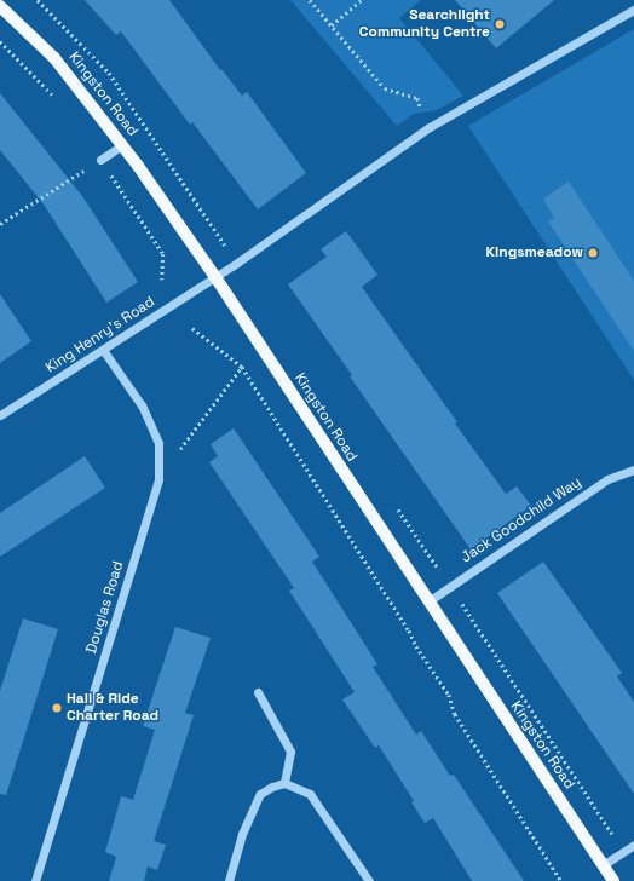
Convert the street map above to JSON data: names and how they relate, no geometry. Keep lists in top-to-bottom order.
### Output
{
  "streets": {
    "main road": ["Kingston Road"],
    "street": ["King Henry's Road", "Jack Goodchild Way", "Douglas Road"]
  },
  "crossings": [
    ["Kingston Road", "King Henry's Road"],
    ["Kingston Road", "Jack Goodchild Way"],
    ["King Henry's Road", "Douglas Road"]
  ],
  "places": ["Searchlight Community Centre", "Kingsmeadow", "Hail & Ride Charter Road"]
}
